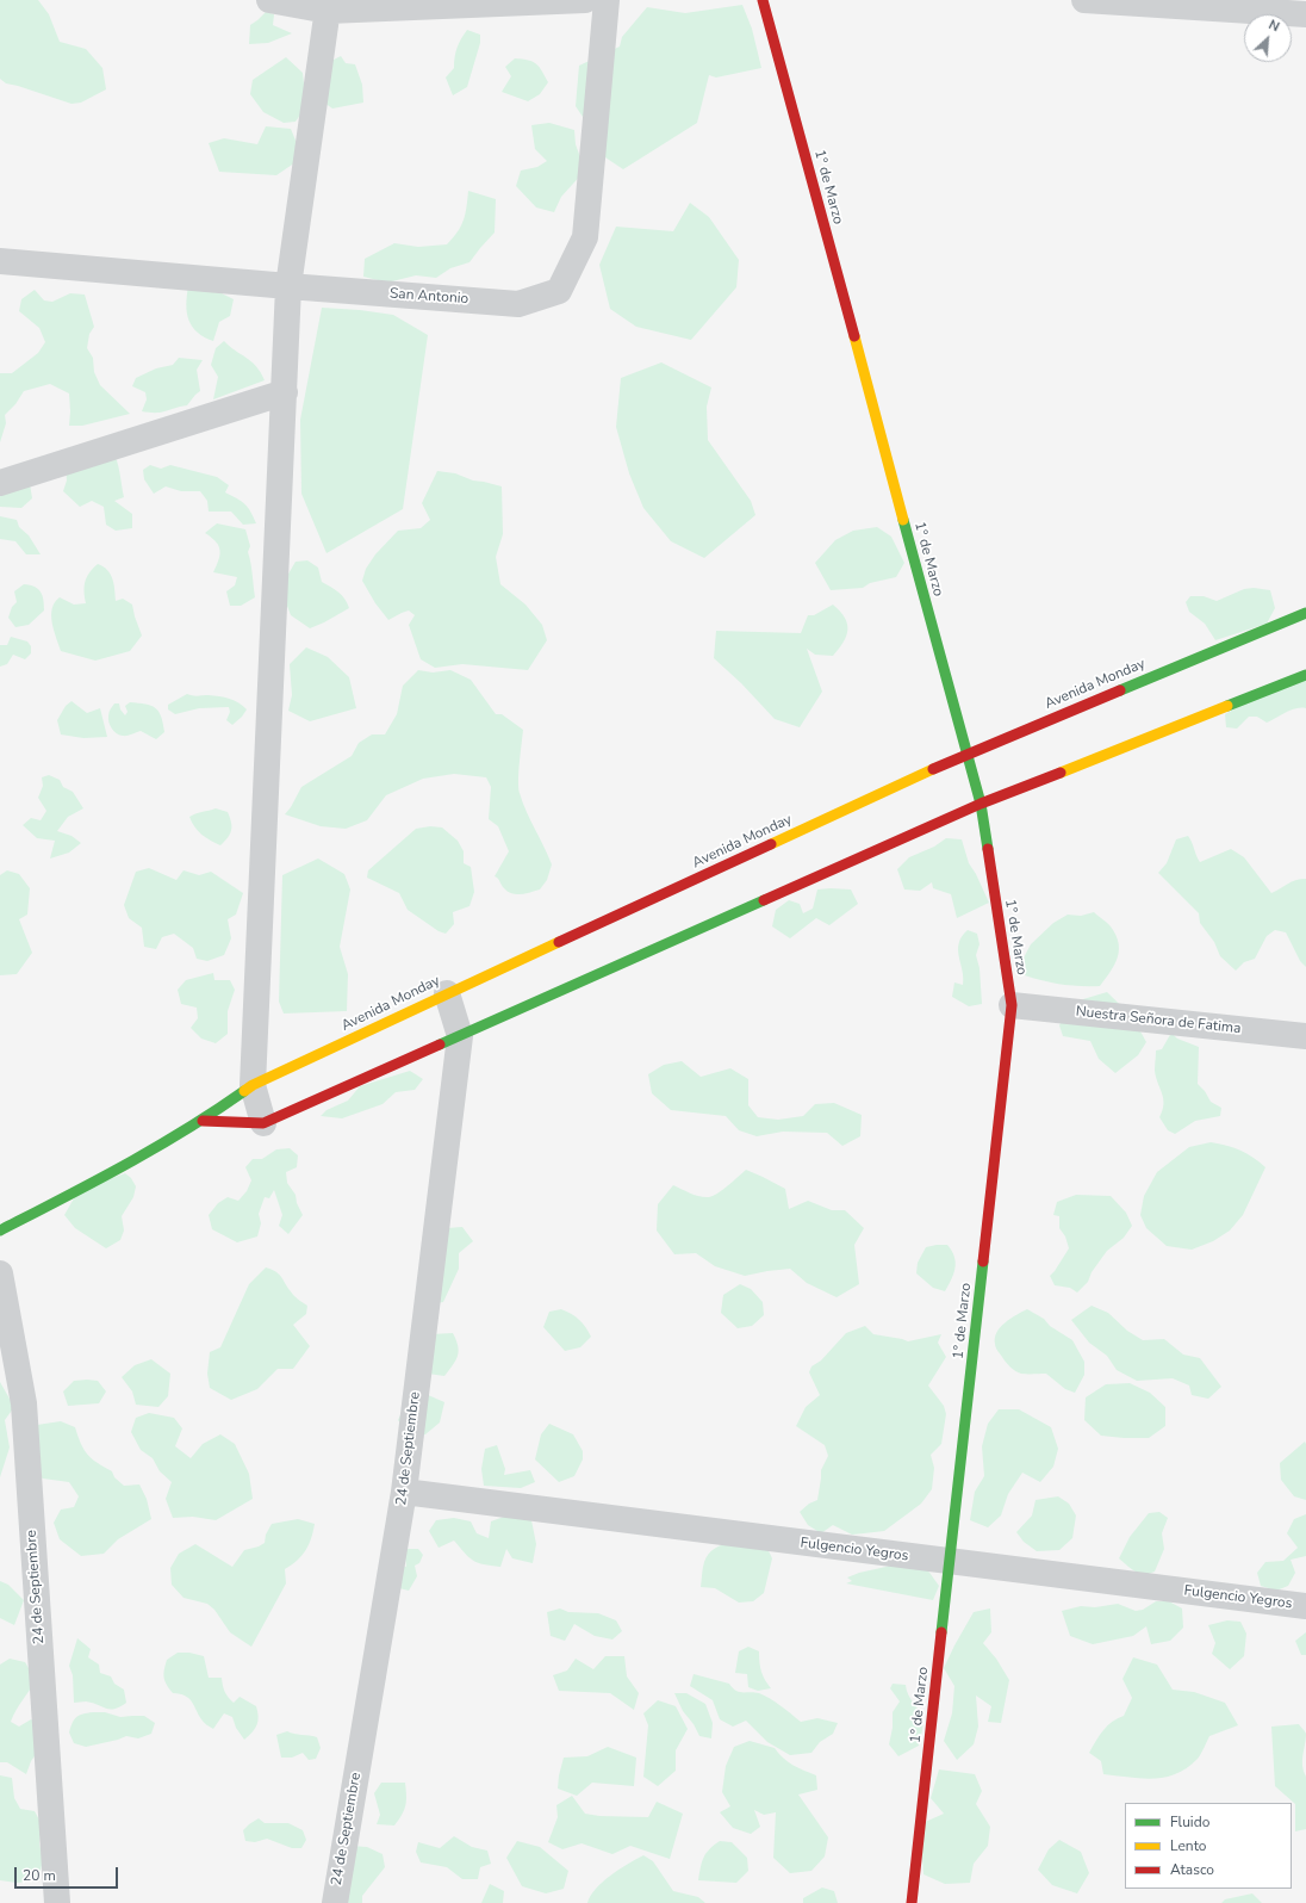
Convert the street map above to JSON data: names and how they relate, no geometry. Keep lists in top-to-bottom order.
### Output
{
  "streets": {
    "main road": ["1° de Marzo", "Avenida Monday"],
    "street": [
      "San Antonio",
      "Nuestra Señora de Fatima",
      "24 de Septiembre",
      "Fulgencio Yegros"
    ]
  },
  "crossings": [
    ["1° de Marzo", "Avenida Monday"],
    ["1° de Marzo", "Nuestra Señora de Fatima"],
    ["1° de Marzo", "Fulgencio Yegros"],
    ["Avenida Monday", "24 de Septiembre"],
    ["24 de Septiembre", "Fulgencio Yegros"]
  ],
  "legend": ["Fluido", "Lento", "Atasco"],
  "scale_bar": "20 m",
  "north": "top right"
}
